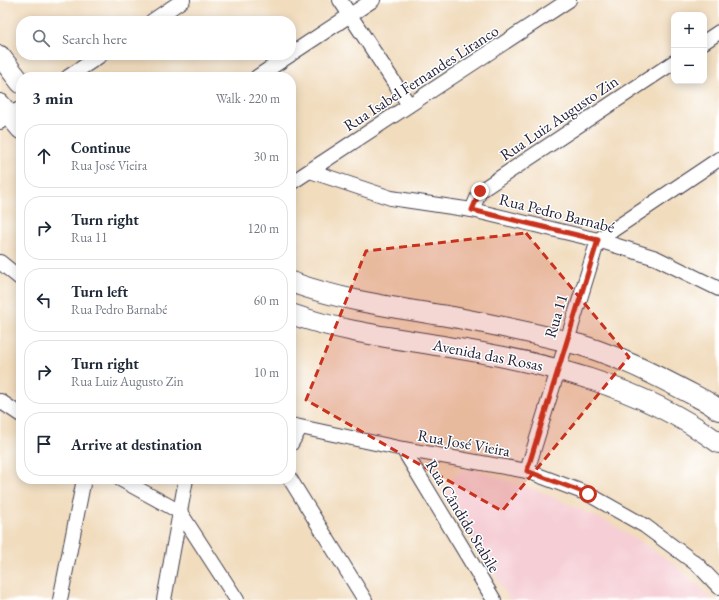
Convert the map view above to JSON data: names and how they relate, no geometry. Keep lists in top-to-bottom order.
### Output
{
  "streets": {
    "street": [
      "Rua Isabel Fernandes Liranco",
      "Rua Luiz Augusto Zin",
      "Rua Pedro Barnabé",
      "Rua 11",
      "Avenida das Rosas",
      "Rua José Vieira",
      "Rua Cândido Stabile"
    ]
  },
  "crossings": [
    ["Rua Isabel Fernandes Liranco", "Rua Pedro Barnabé"],
    ["Rua Luiz Augusto Zin", "Rua Pedro Barnabé"],
    ["Rua Pedro Barnabé", "Rua 11"],
    ["Rua 11", "Avenida das Rosas"],
    ["Rua 11", "Rua José Vieira"],
    ["Rua José Vieira", "Rua Cândido Stabile"]
  ],
  "page": {
    "map_buttons": ["+", "−"],
    "search": "Search here",
    "heading": ["3 min", "Walk · 220 m"],
    "list": [
      ["Continue", "Rua José Vieira", "30 m"],
      ["Turn right", "Rua 11", "120 m"],
      ["Turn left", "Rua Pedro Barnabé", "60 m"],
      ["Turn right", "Rua Luiz Augusto Zin", "10 m"],
      "Arrive at destination"
    ]
  }
}
